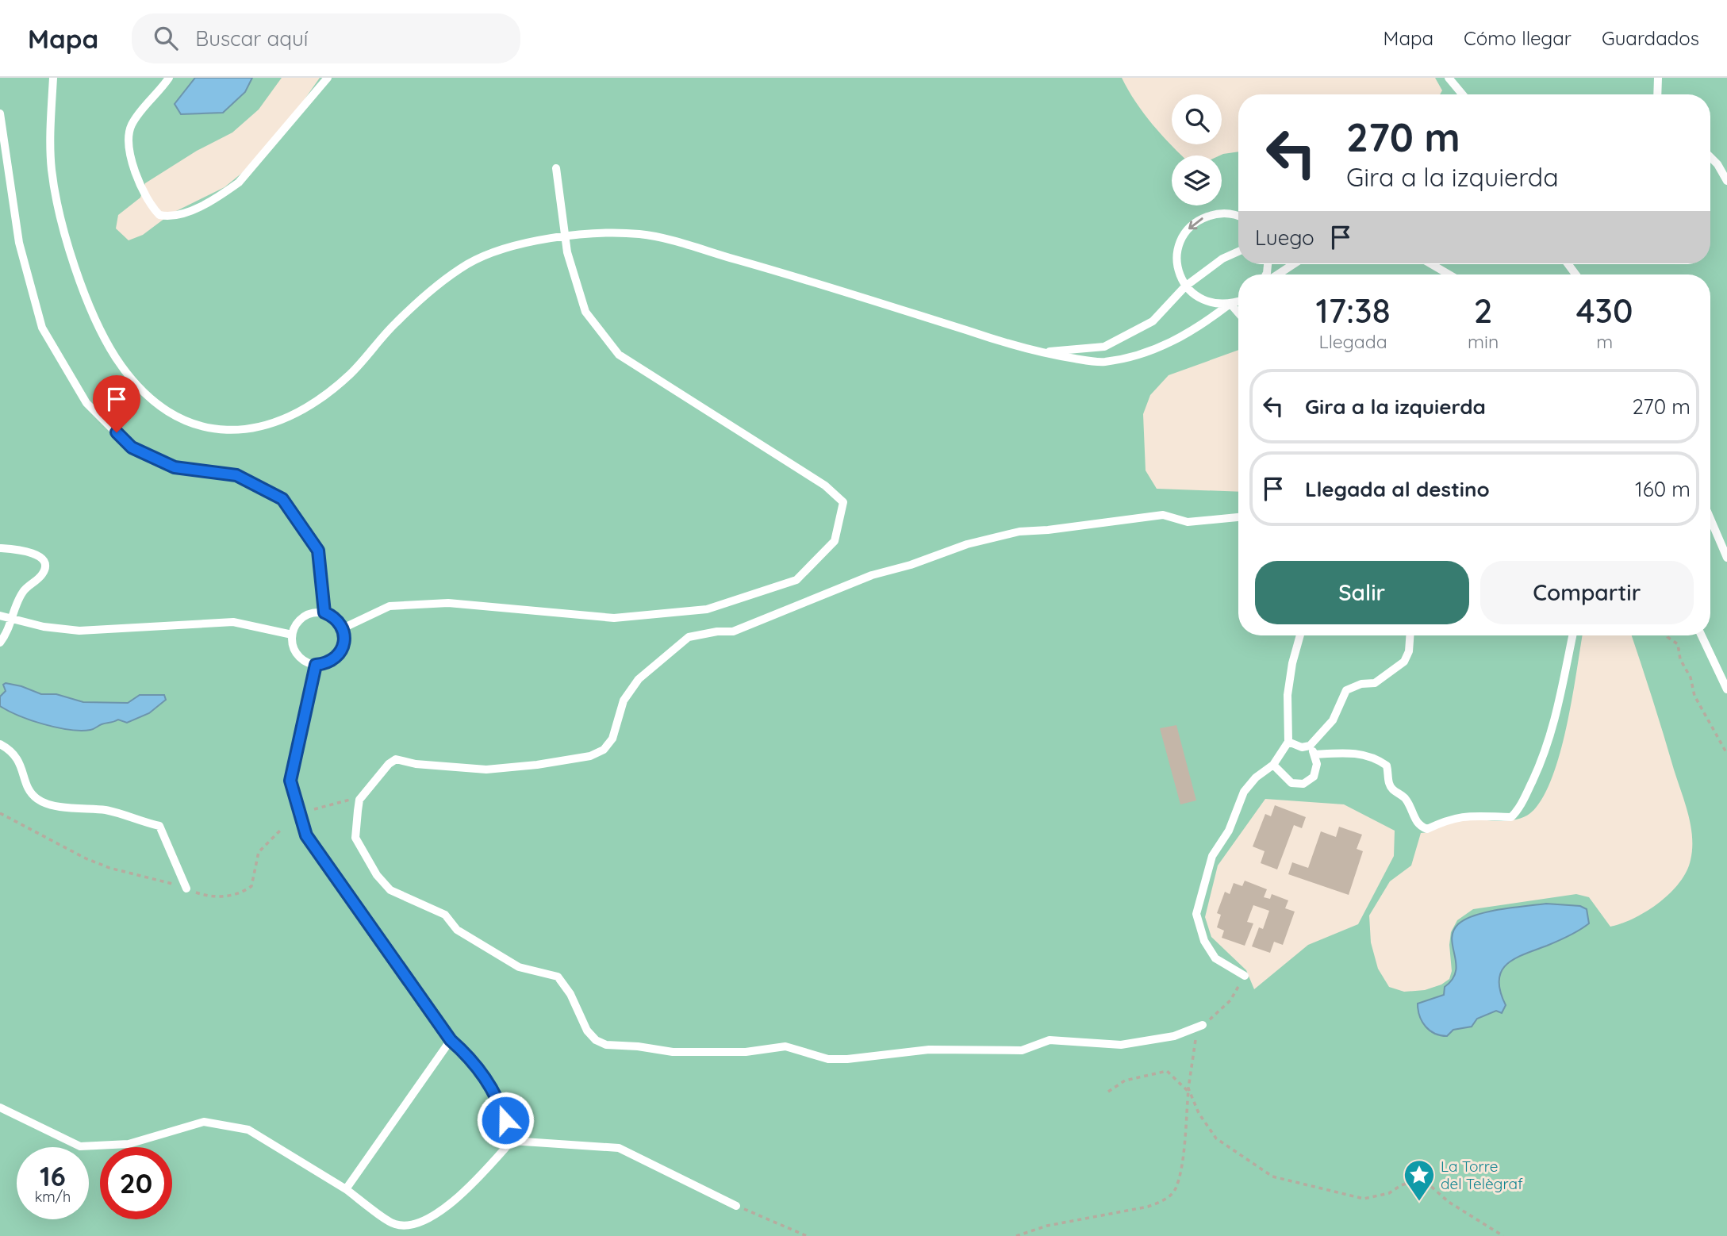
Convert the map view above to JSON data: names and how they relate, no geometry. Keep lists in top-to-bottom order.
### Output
{
  "places": {
    "place": ["La Torre del Telègraf"]
  },
  "page": {
    "header": "Mapa",
    "search": "Buscar aquí",
    "nav": ["Mapa", "Cómo llegar", "Guardados"],
    "turn": ["270 m", "Gira a la izquierda"],
    "then": "Luego",
    "eta": [
      "17:38",
      "Llegada",
      "2",
      "min",
      "430",
      "m"
    ],
    "list": [
      {
        "name": "Gira a la izquierda",
        "value": "270 m"
      },
      {
        "name": "Llegada al destino",
        "value": "160 m"
      }
    ],
    "buttons": ["Salir", "Compartir"],
    "speed": "16 km/h",
    "limit": "20"
  }
}
